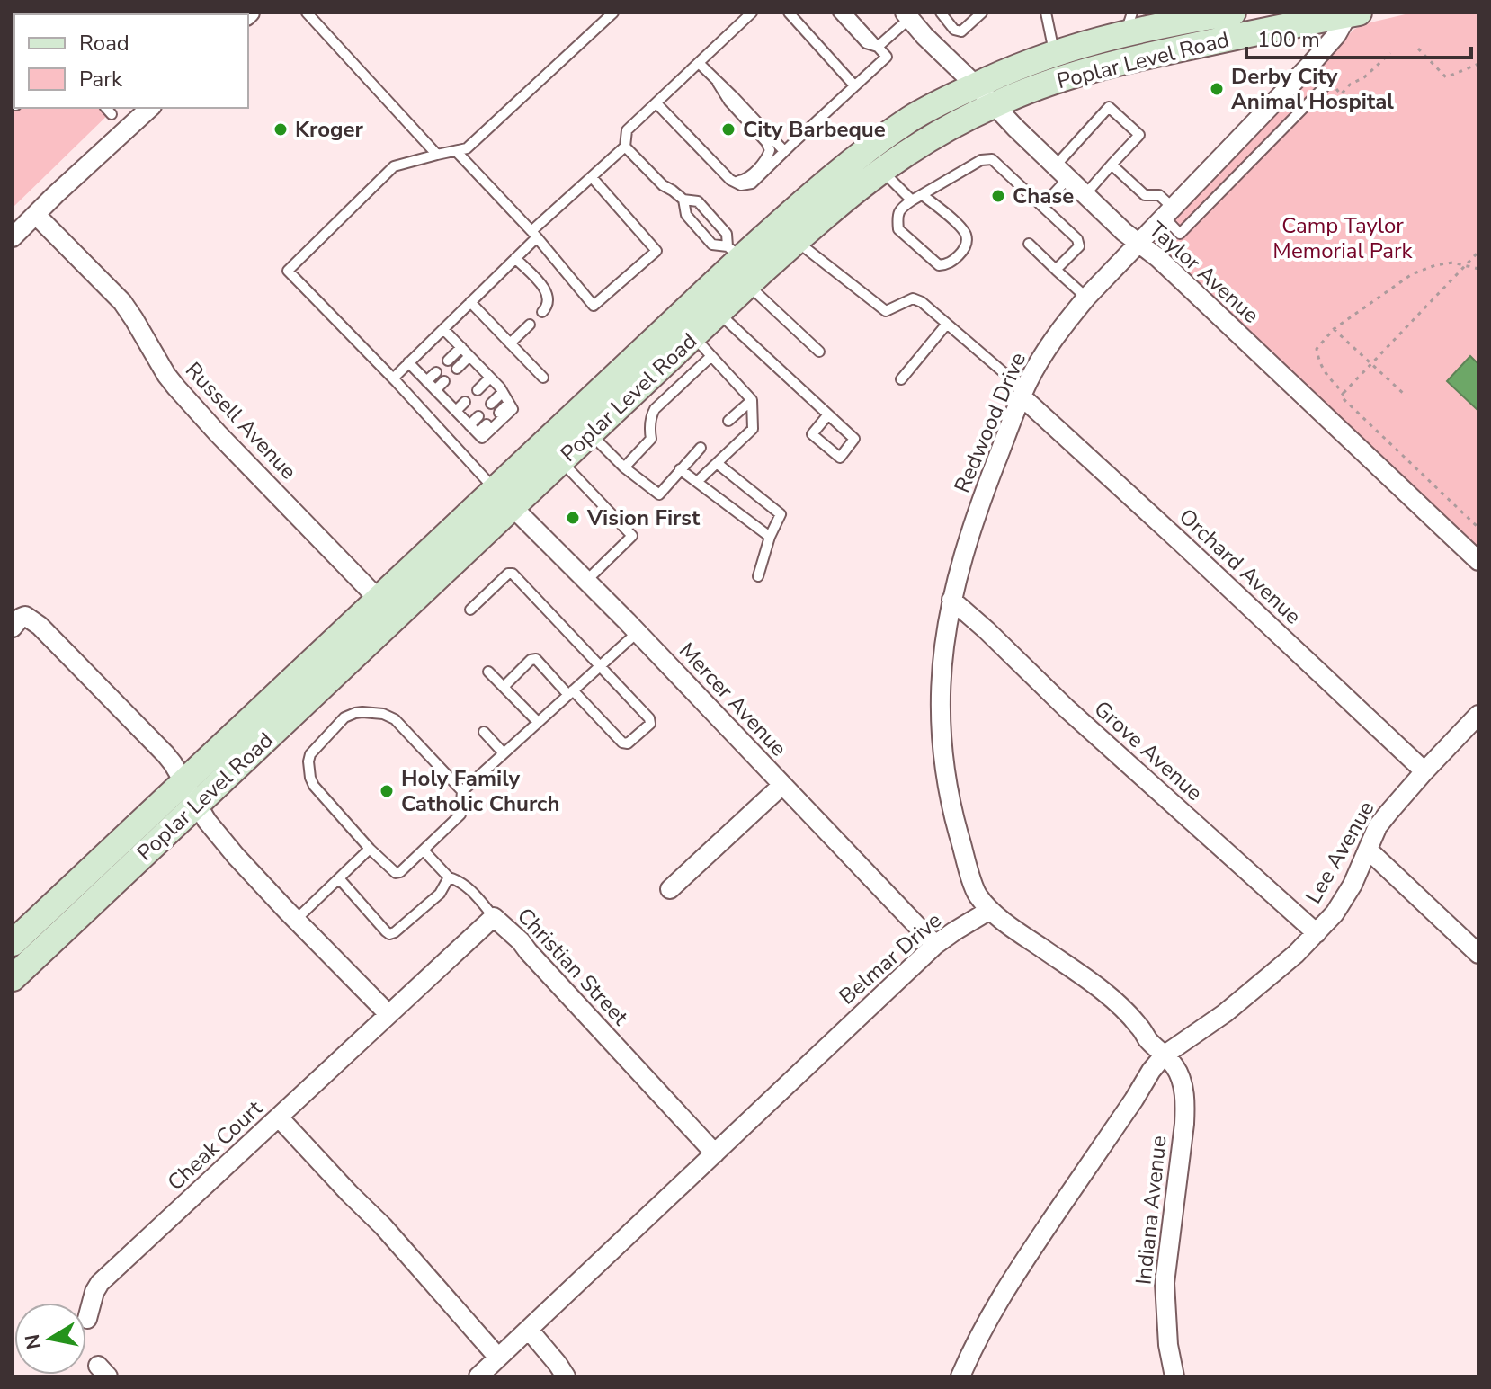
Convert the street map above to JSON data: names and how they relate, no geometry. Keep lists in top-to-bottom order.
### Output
{
  "streets": {
    "main road": ["Poplar Level Road"],
    "street": [
      "Taylor Avenue",
      "Russell Avenue",
      "Redwood Drive",
      "Orchard Avenue",
      "Mercer Avenue",
      "Grove Avenue",
      "Lee Avenue",
      "Belmar Drive",
      "Christian Street",
      "Cheak Court",
      "Indiana Avenue"
    ]
  },
  "crossings": [
    ["Poplar Level Road", "Taylor Avenue"],
    ["Poplar Level Road", "Russell Avenue"],
    ["Poplar Level Road", "Redwood Drive"],
    ["Poplar Level Road", "Mercer Avenue"],
    ["Taylor Avenue", "Redwood Drive"],
    ["Redwood Drive", "Orchard Avenue"],
    ["Redwood Drive", "Grove Avenue"],
    ["Redwood Drive", "Belmar Drive"],
    ["Orchard Avenue", "Lee Avenue"],
    ["Mercer Avenue", "Belmar Drive"],
    ["Grove Avenue", "Lee Avenue"],
    ["Lee Avenue", "Indiana Avenue"],
    ["Belmar Drive", "Christian Street"],
    ["Christian Street", "Cheak Court"]
  ],
  "parks": ["Camp Taylor Memorial Park"],
  "places": [
    "Derby City Animal Hospital",
    "Kroger",
    "City Barbeque",
    "Chase",
    "Vision First",
    "Holy Family Catholic Church"
  ],
  "legend": ["Road", "Park"],
  "scale_bar": "100 m",
  "north": "left"
}
